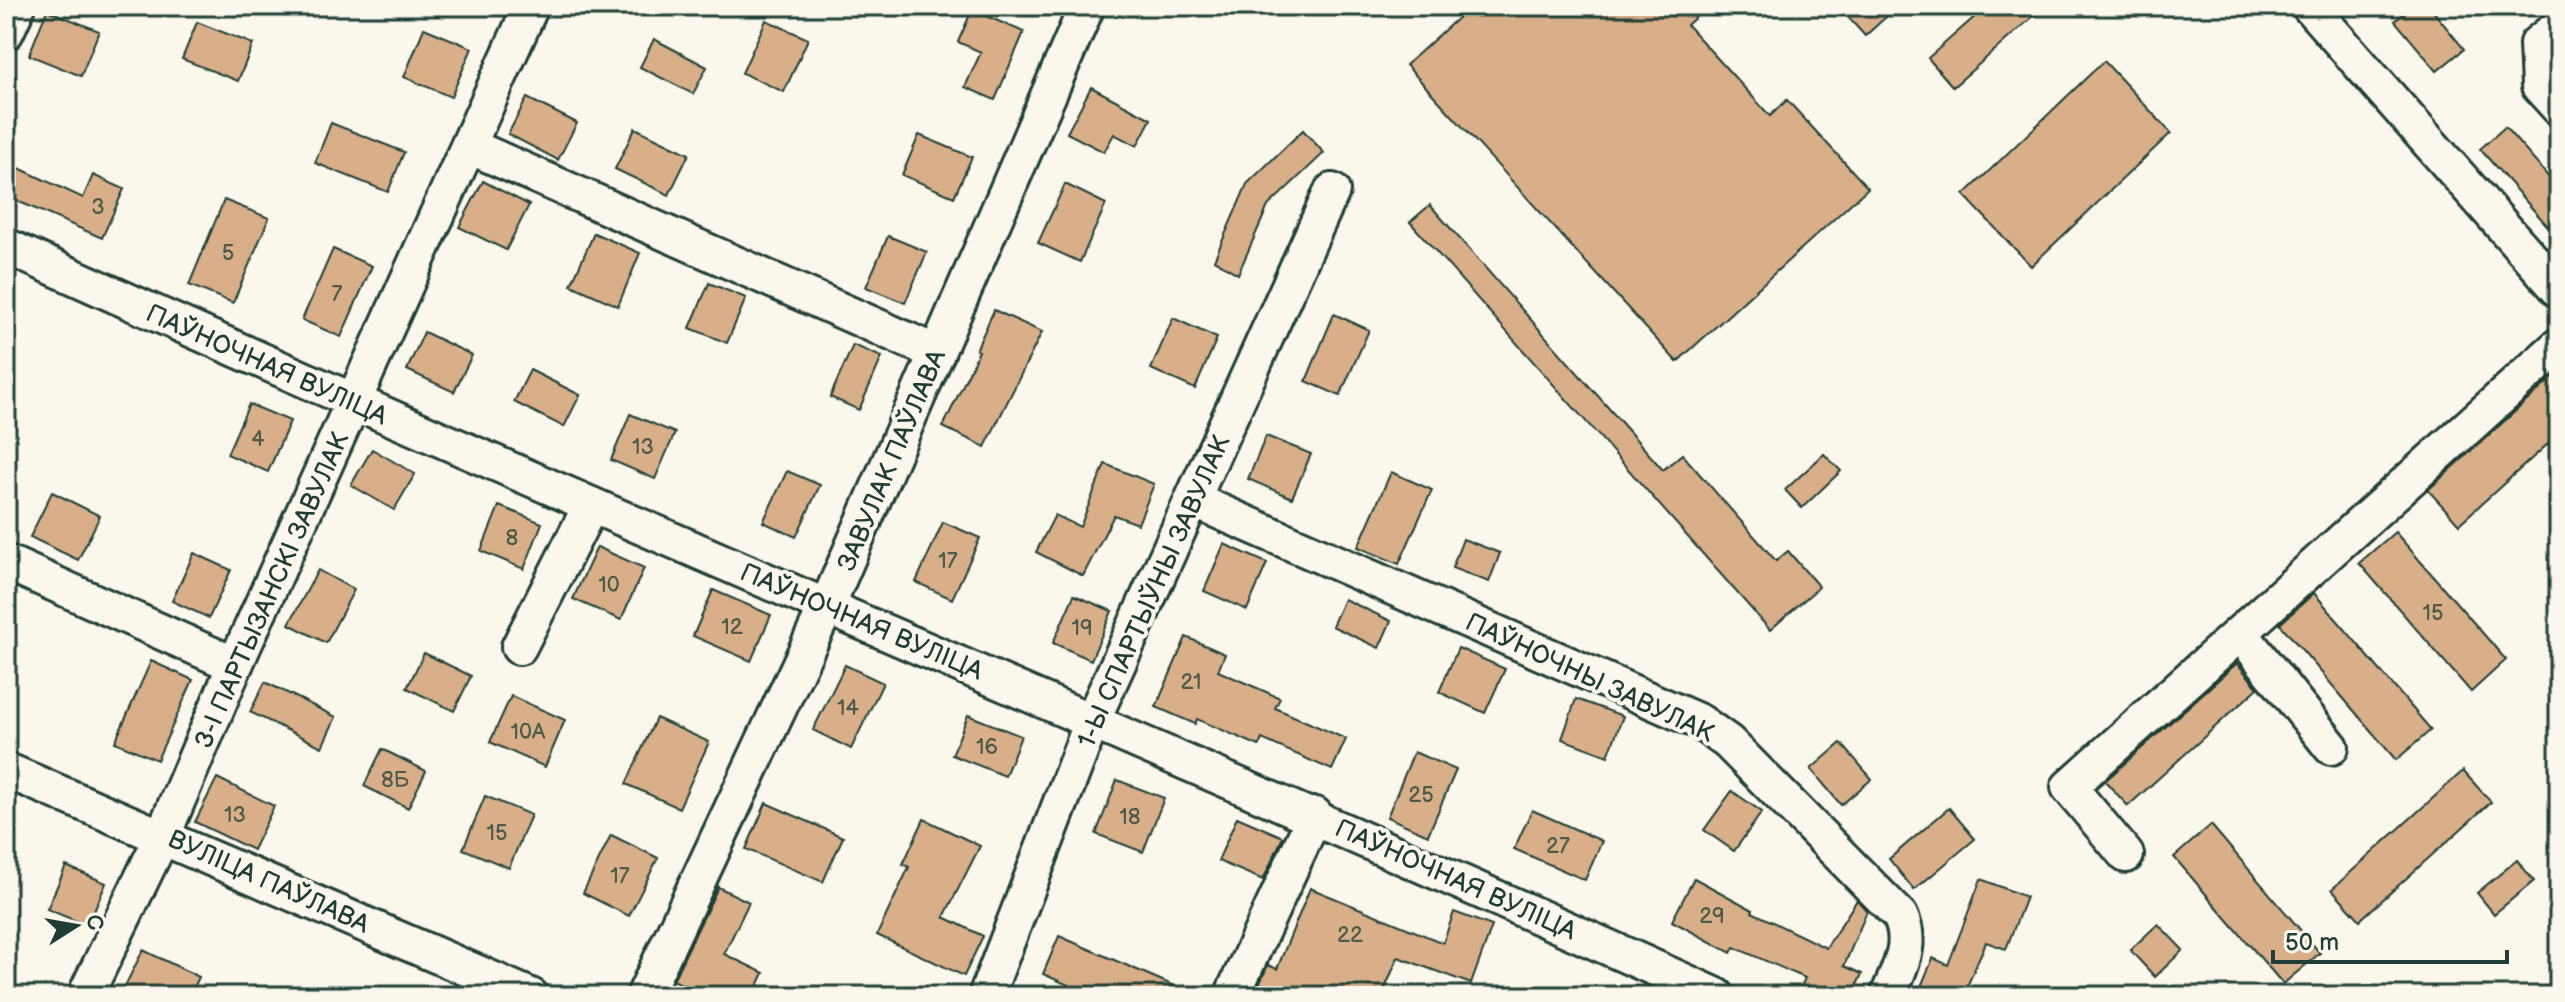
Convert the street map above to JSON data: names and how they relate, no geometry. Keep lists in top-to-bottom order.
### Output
{
  "streets": {
    "street": [
      "ПАЎНОЧНАЯ ВУЛІЦА",
      "ЗАВУЛАК ПАЎЛАВА",
      "3-І ПАРТЫЗАНСКІ ЗАВУЛАК",
      "1-Ы СПАРТЫЎНЫ ЗАВУЛАК",
      "ПАЎНОЧНЫ ЗАВУЛАК",
      "ВУЛІЦА ПАЎЛАВА"
    ]
  },
  "crossings": [
    ["ПАЎНОЧНАЯ ВУЛІЦА", "ЗАВУЛАК ПАЎЛАВА"],
    ["ПАЎНОЧНАЯ ВУЛІЦА", "3-І ПАРТЫЗАНСКІ ЗАВУЛАК"],
    ["ПАЎНОЧНАЯ ВУЛІЦА", "1-Ы СПАРТЫЎНЫ ЗАВУЛАК"],
    ["3-І ПАРТЫЗАНСКІ ЗАВУЛАК", "ВУЛІЦА ПАЎЛАВА"],
    ["1-Ы СПАРТЫЎНЫ ЗАВУЛАК", "ПАЎНОЧНЫ ЗАВУЛАК"]
  ],
  "house_numbers": [
    "3",
    "5",
    "7",
    "4",
    "13",
    "8",
    "17",
    "10",
    "15",
    "12",
    "19",
    "21",
    "14",
    "10А",
    "16",
    "8Б",
    "25",
    "13",
    "18",
    "15",
    "27",
    "17",
    "29",
    "22"
  ],
  "scale_bar": "50 m",
  "north": "right"
}
